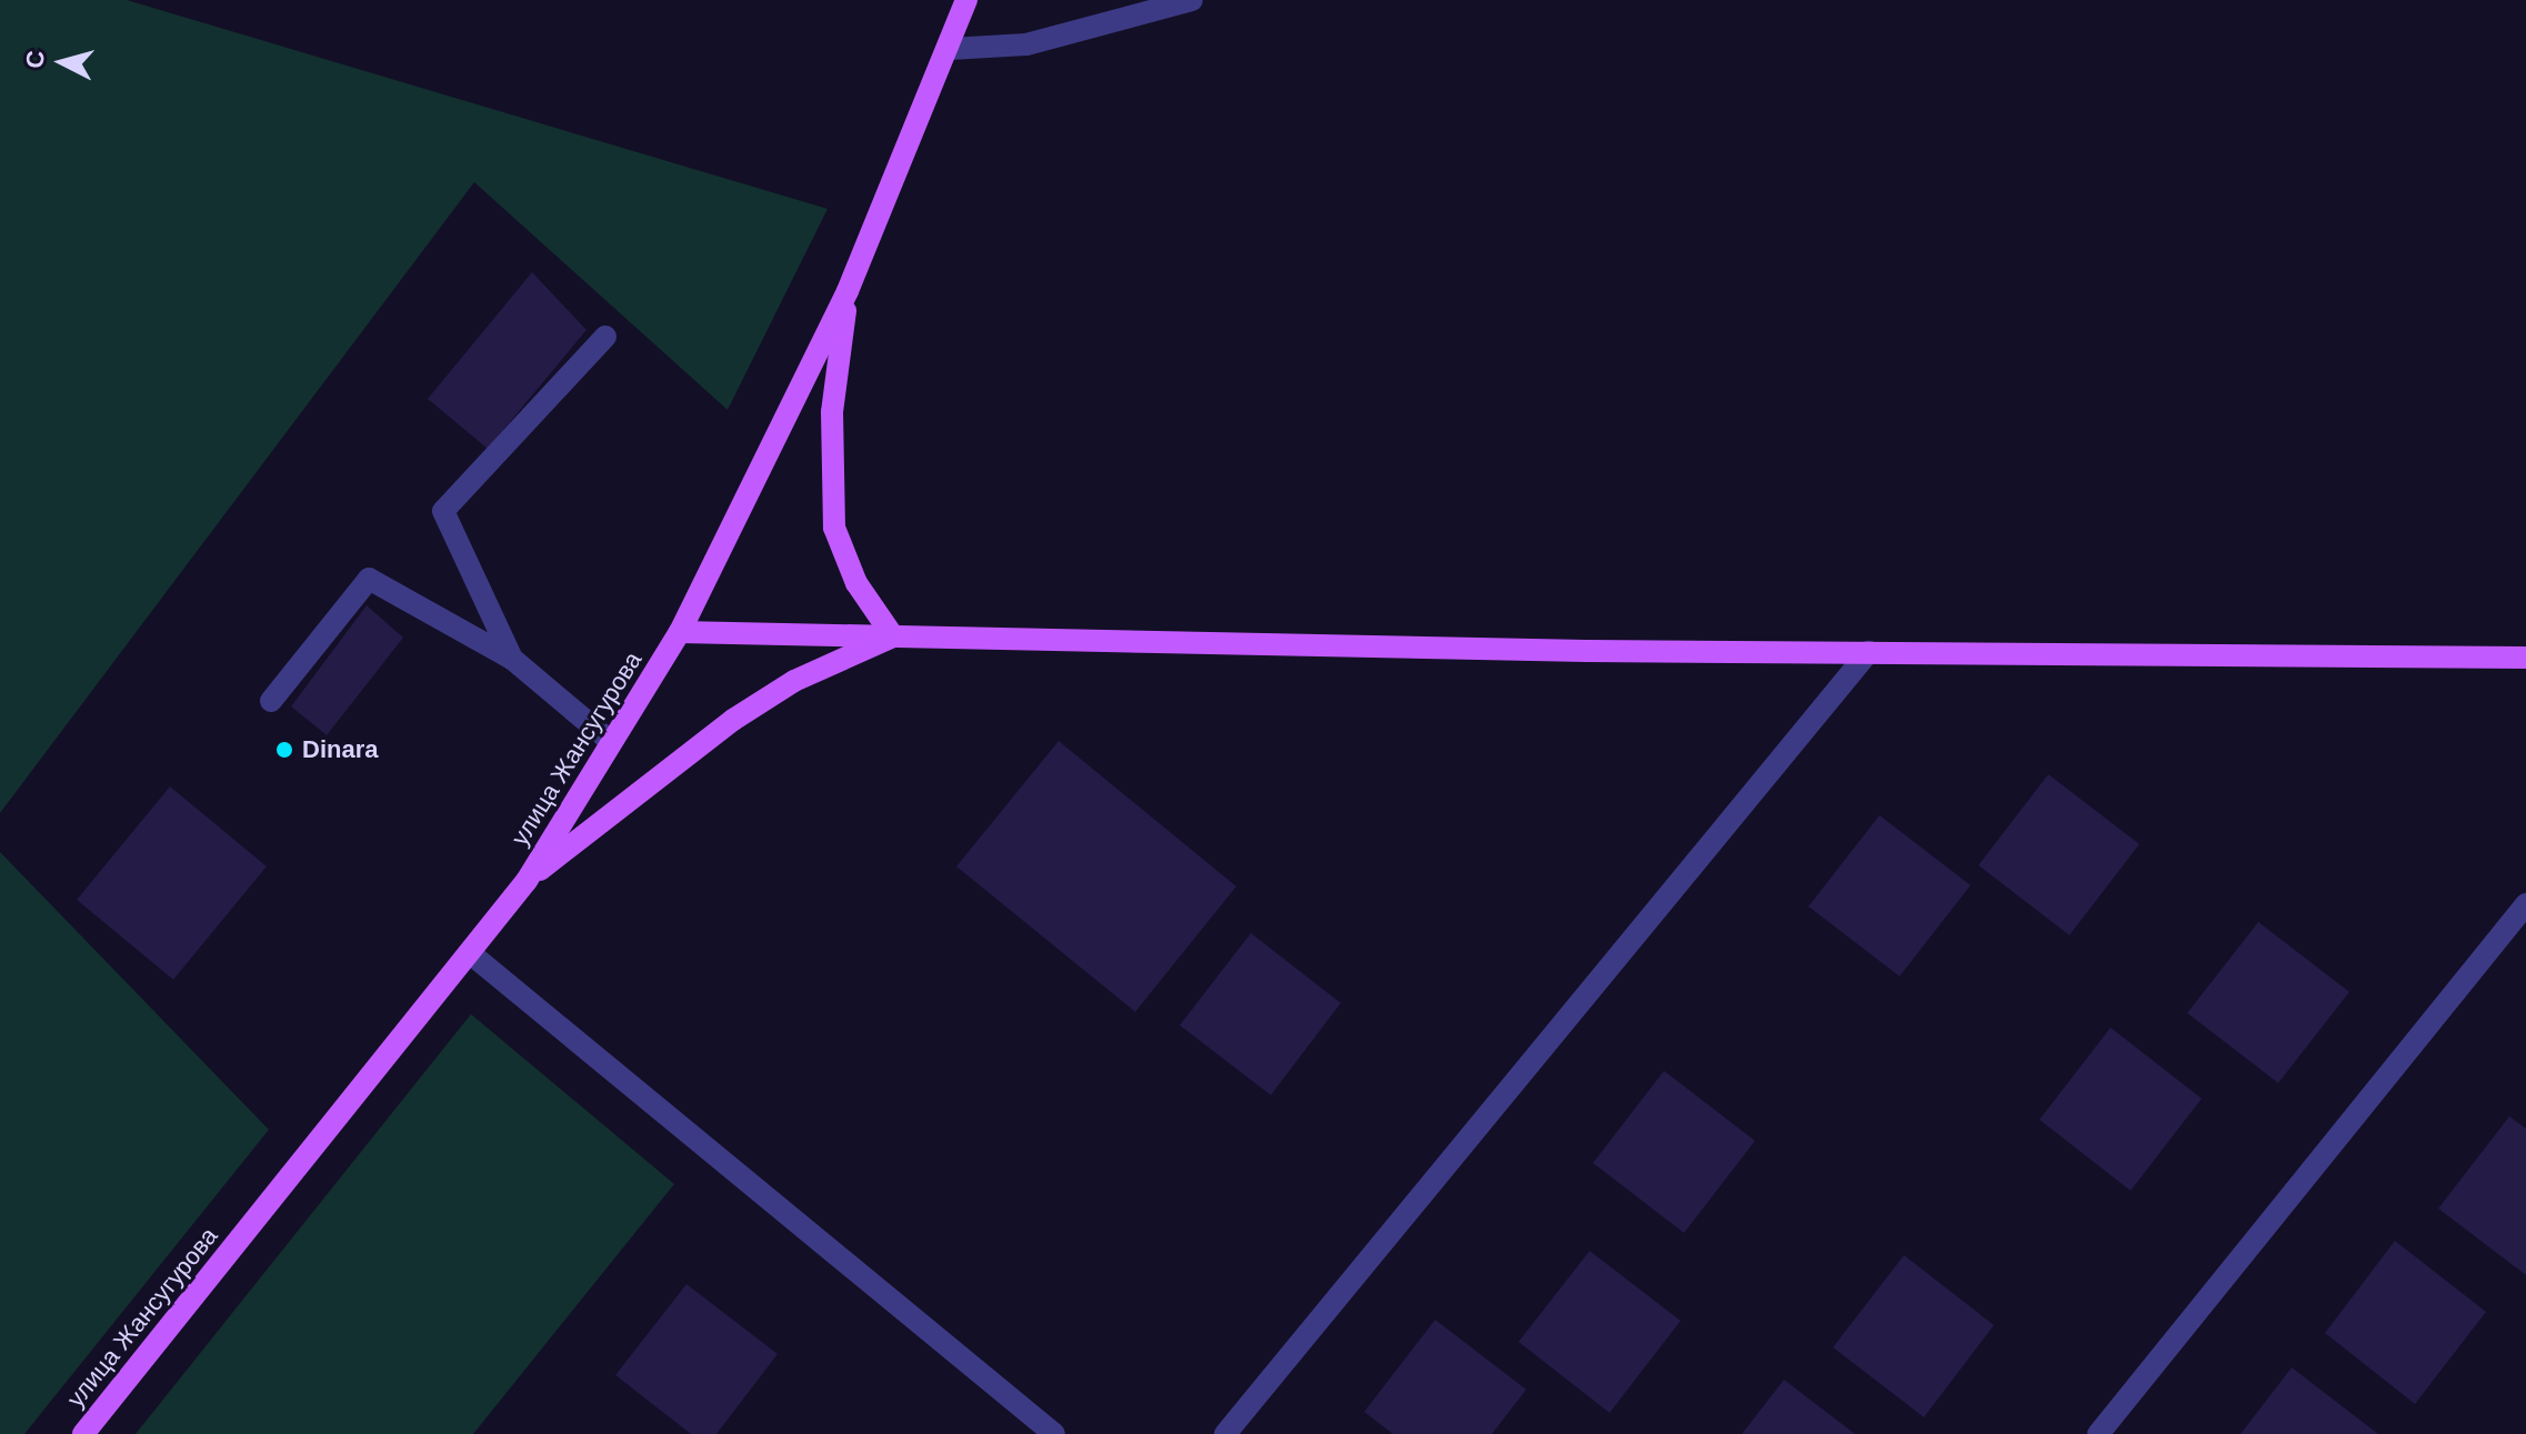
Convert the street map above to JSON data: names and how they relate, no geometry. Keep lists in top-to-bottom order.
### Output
{
  "streets": {
    "main road": ["улица Жансугурова"]
  },
  "places": ["Dinara"],
  "north": "left"
}
